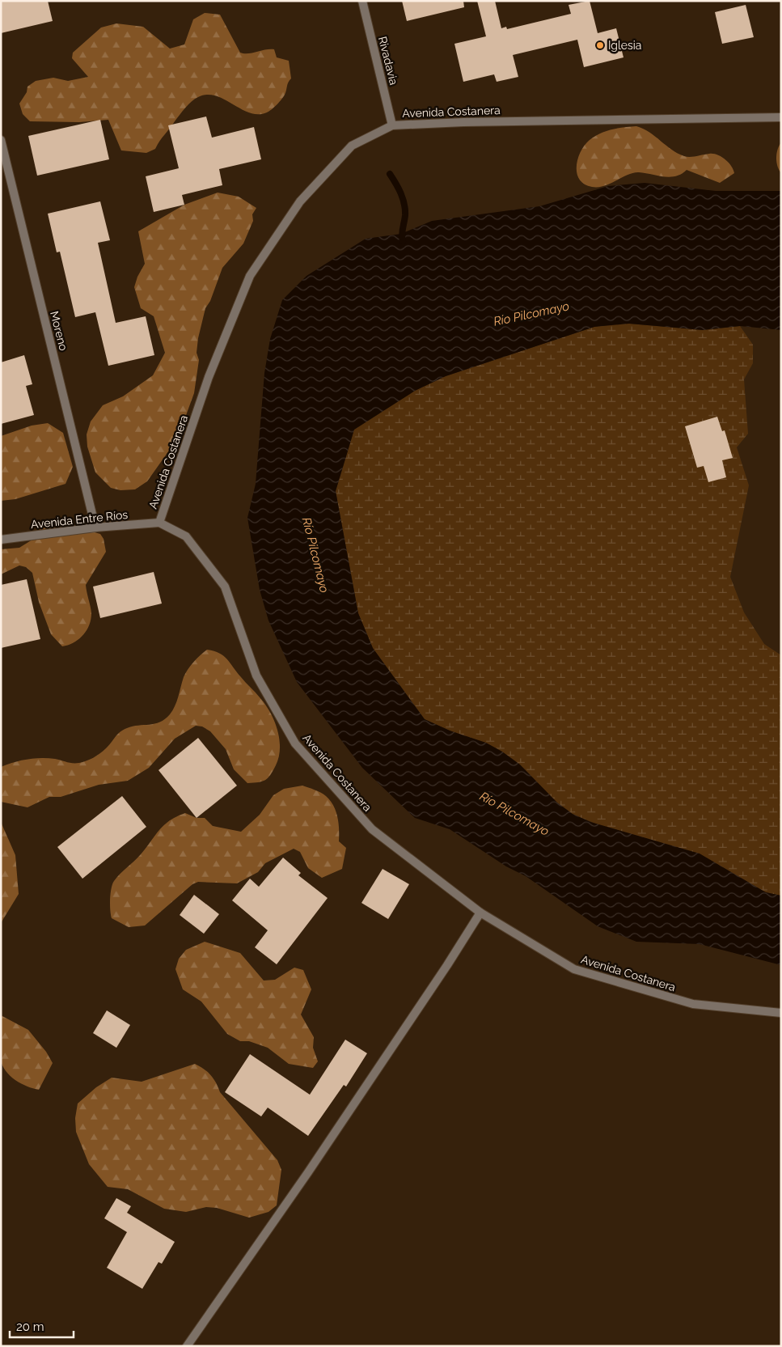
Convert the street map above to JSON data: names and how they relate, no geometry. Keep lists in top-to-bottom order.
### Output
{
  "streets": {
    "street": [
      "Rivadavia",
      "Avenida Costanera",
      "Moreno",
      "Avenida Entre Ríos"
    ]
  },
  "crossings": [
    ["Rivadavia", "Avenida Costanera"],
    ["Avenida Costanera", "Avenida Entre Ríos"],
    ["Moreno", "Avenida Entre Ríos"]
  ],
  "water": ["Río Pilcomayo"],
  "places": ["Iglesia"],
  "scale_bar": "20 m"
}
